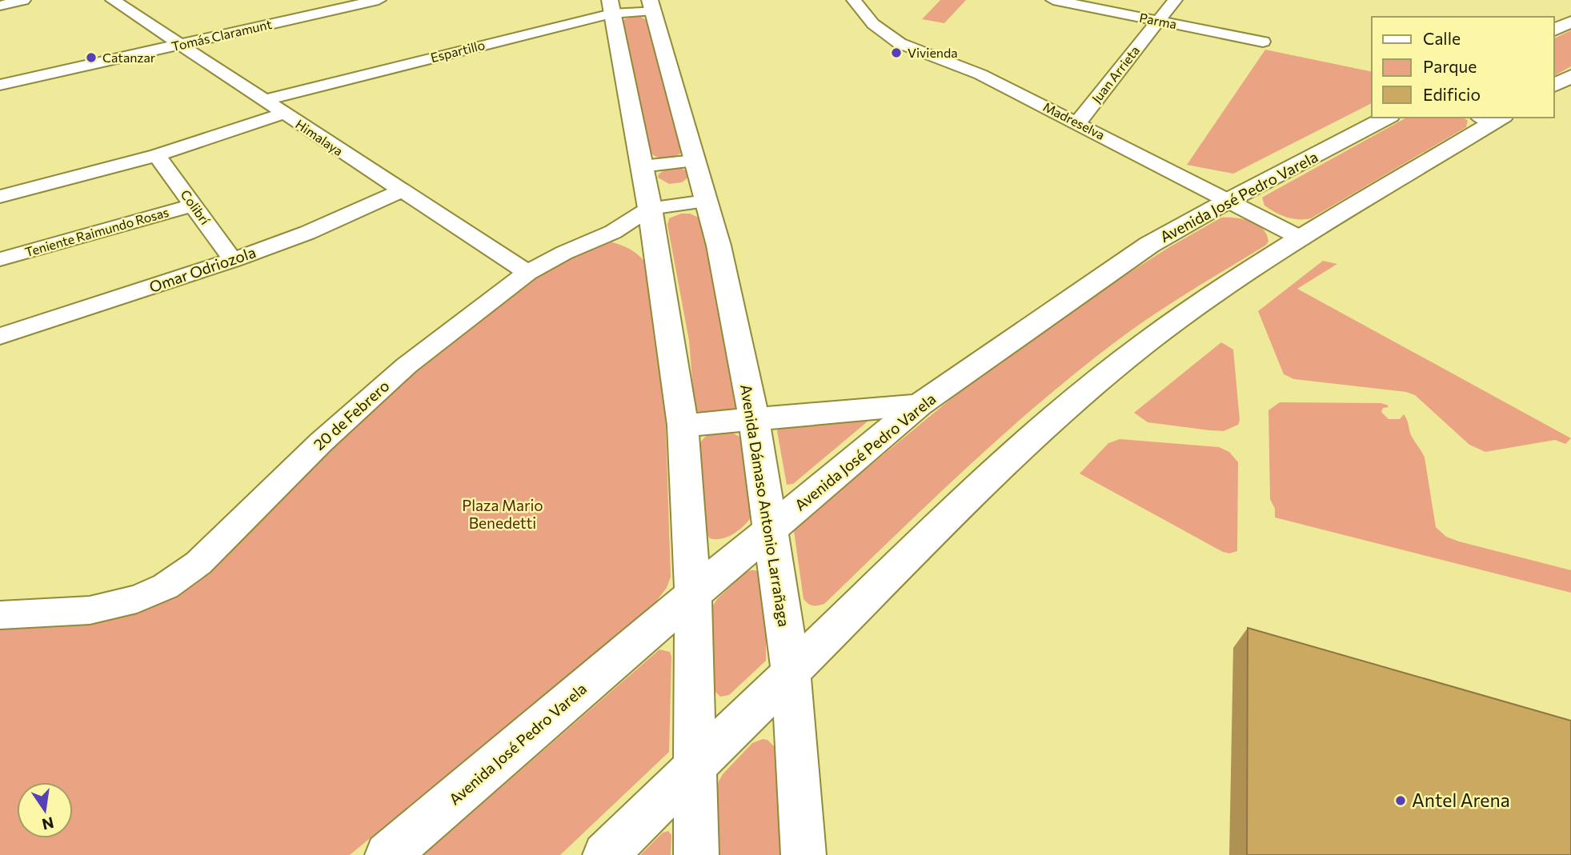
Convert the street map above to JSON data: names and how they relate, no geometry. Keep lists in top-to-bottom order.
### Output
{
  "streets": {
    "street": [
      "Parma",
      "Tomás Claramunt",
      "Espartillo",
      "Juan Arrieta",
      "Madreselva",
      "Himalaya",
      "Avenida José Pedro Varela",
      "Colibrí",
      "Teniente Raimundo Rosas",
      "Omar Odriozola",
      "20 de Febrero",
      "Avenida Dámaso Antonio Larrañaga"
    ]
  },
  "crossings": [
    ["Parma", "Juan Arrieta"],
    ["Tomás Claramunt", "Himalaya"],
    ["Espartillo", "Himalaya"],
    ["Espartillo", "Avenida Dámaso Antonio Larrañaga"],
    ["Juan Arrieta", "Madreselva"],
    ["Madreselva", "Avenida José Pedro Varela"],
    ["Himalaya", "Omar Odriozola"],
    ["Himalaya", "20 de Febrero"],
    ["Avenida José Pedro Varela", "Avenida Dámaso Antonio Larrañaga"],
    ["Colibrí", "Teniente Raimundo Rosas"],
    ["Colibrí", "Omar Odriozola"],
    ["20 de Febrero", "Avenida Dámaso Antonio Larrañaga"]
  ],
  "parks": ["Plaza Mario Benedetti"],
  "places": ["Vivienda", "Catanzar", "Antel Arena"],
  "legend": ["Calle", "Parque", "Edificio"],
  "north": "bottom"
}
